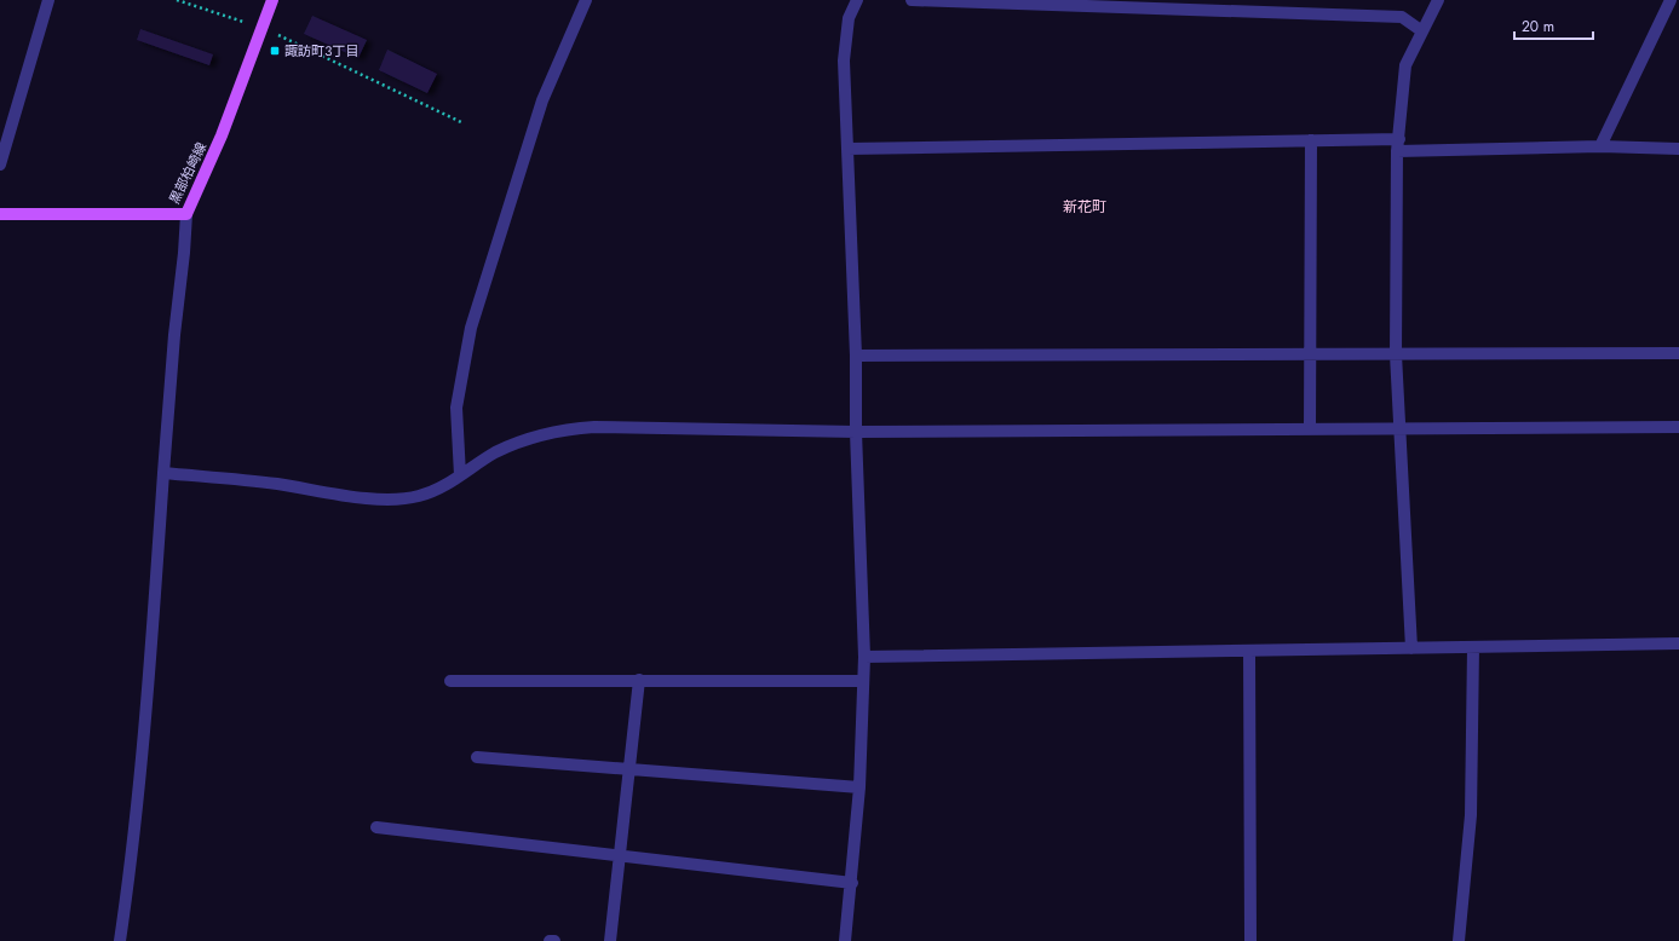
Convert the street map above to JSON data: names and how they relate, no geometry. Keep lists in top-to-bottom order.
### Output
{
  "streets": {
    "main road": ["黒部柏崎線"]
  },
  "districts": ["新花町"],
  "places": {
    "transit": ["諏訪町３丁目"]
  },
  "scale_bar": "20 m"
}
